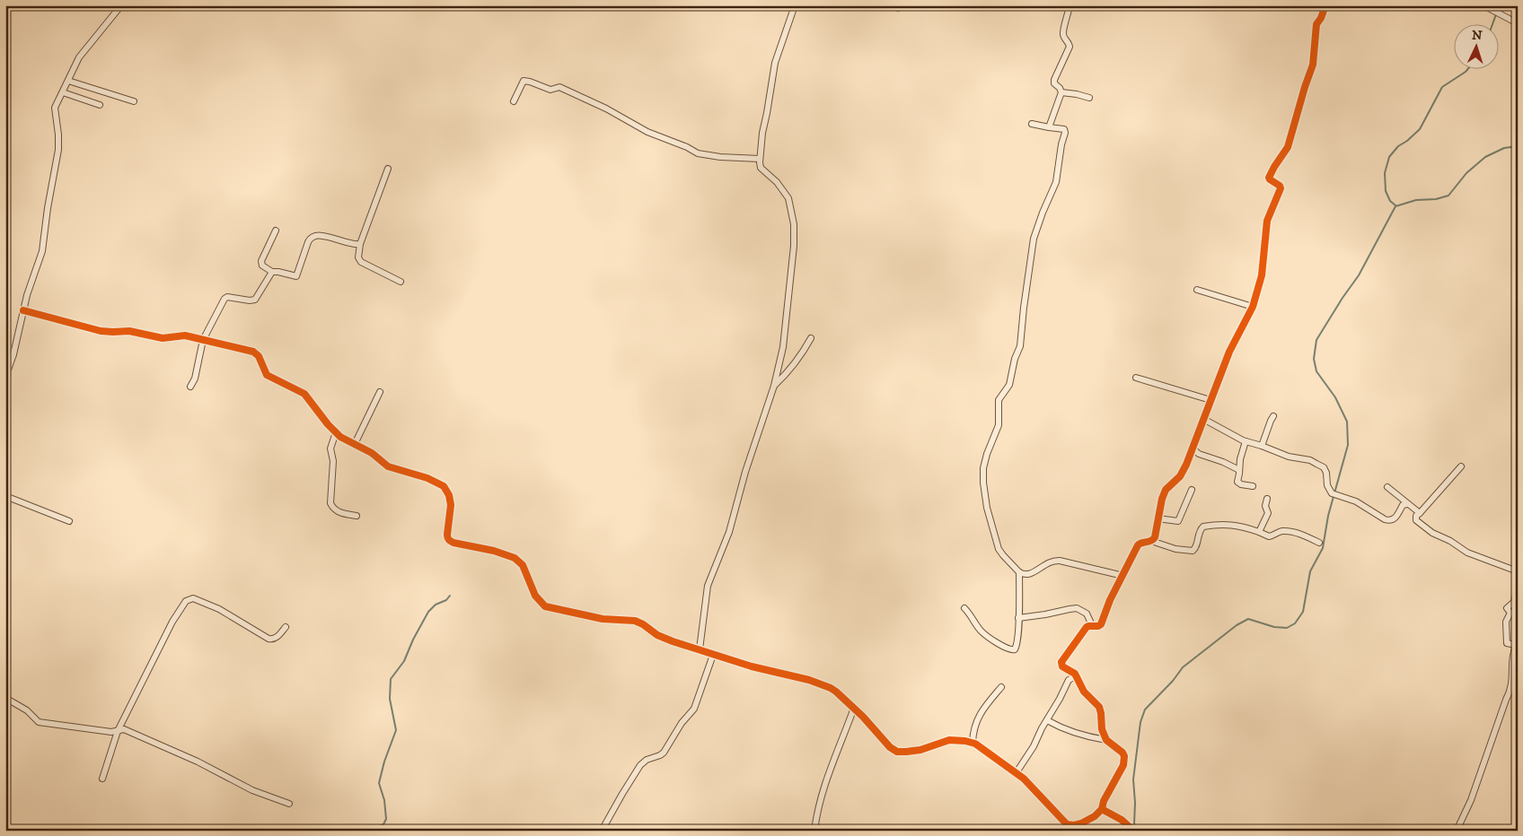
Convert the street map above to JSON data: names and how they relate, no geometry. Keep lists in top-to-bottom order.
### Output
{
  "north": "top"
}
